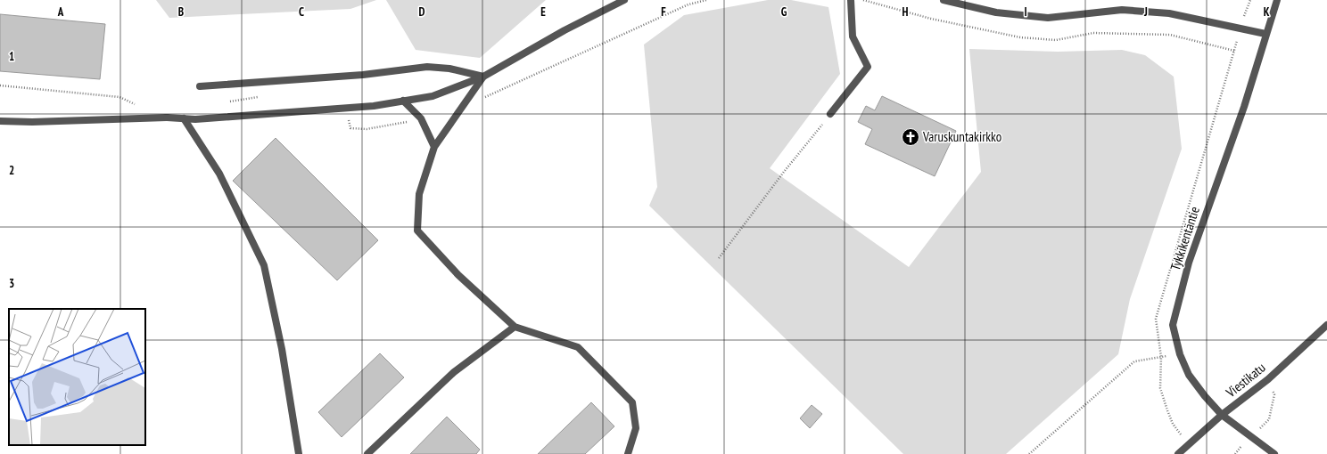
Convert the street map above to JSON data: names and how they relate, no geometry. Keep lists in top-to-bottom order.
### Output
{
  "streets": {
    "street": ["Tykkikentäntie", "Viestikatu"]
  },
  "crossings": [
    ["Tykkikentäntie", "Viestikatu"]
  ],
  "places": {
    "church": ["Varuskuntakirkko"]
  },
  "grid": {
    "columns": [
      "A",
      "B",
      "C",
      "D",
      "E",
      "F",
      "G",
      "H",
      "I",
      "J",
      "K"
    ],
    "rows": ["1", "2", "3"]
  }
}
